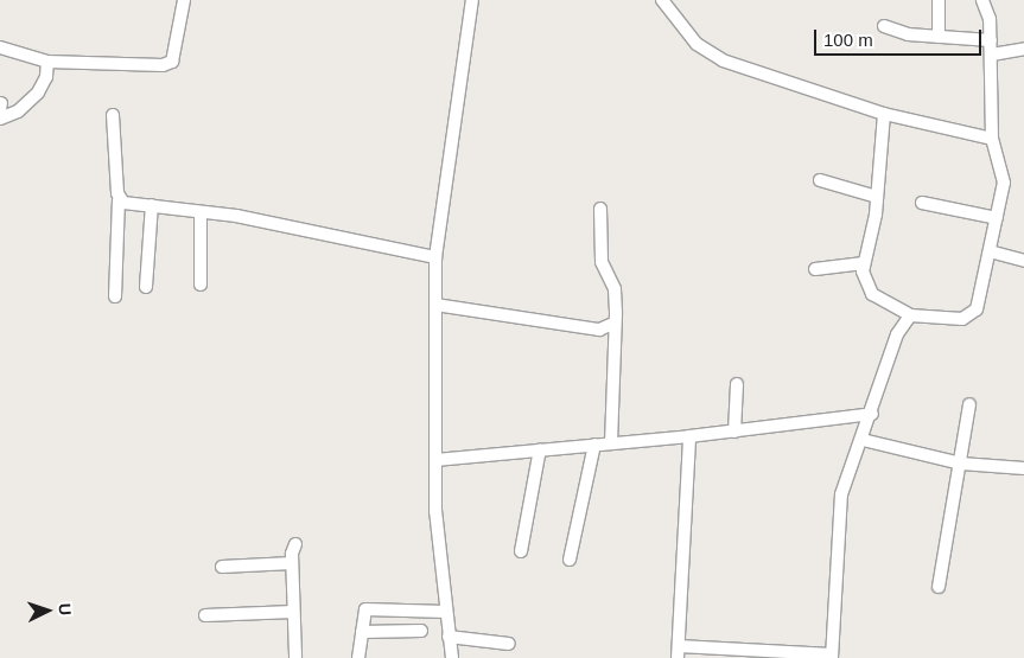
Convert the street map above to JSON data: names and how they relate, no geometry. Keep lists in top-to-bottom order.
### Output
{
  "scale_bar": "100 m",
  "north": "right"
}
